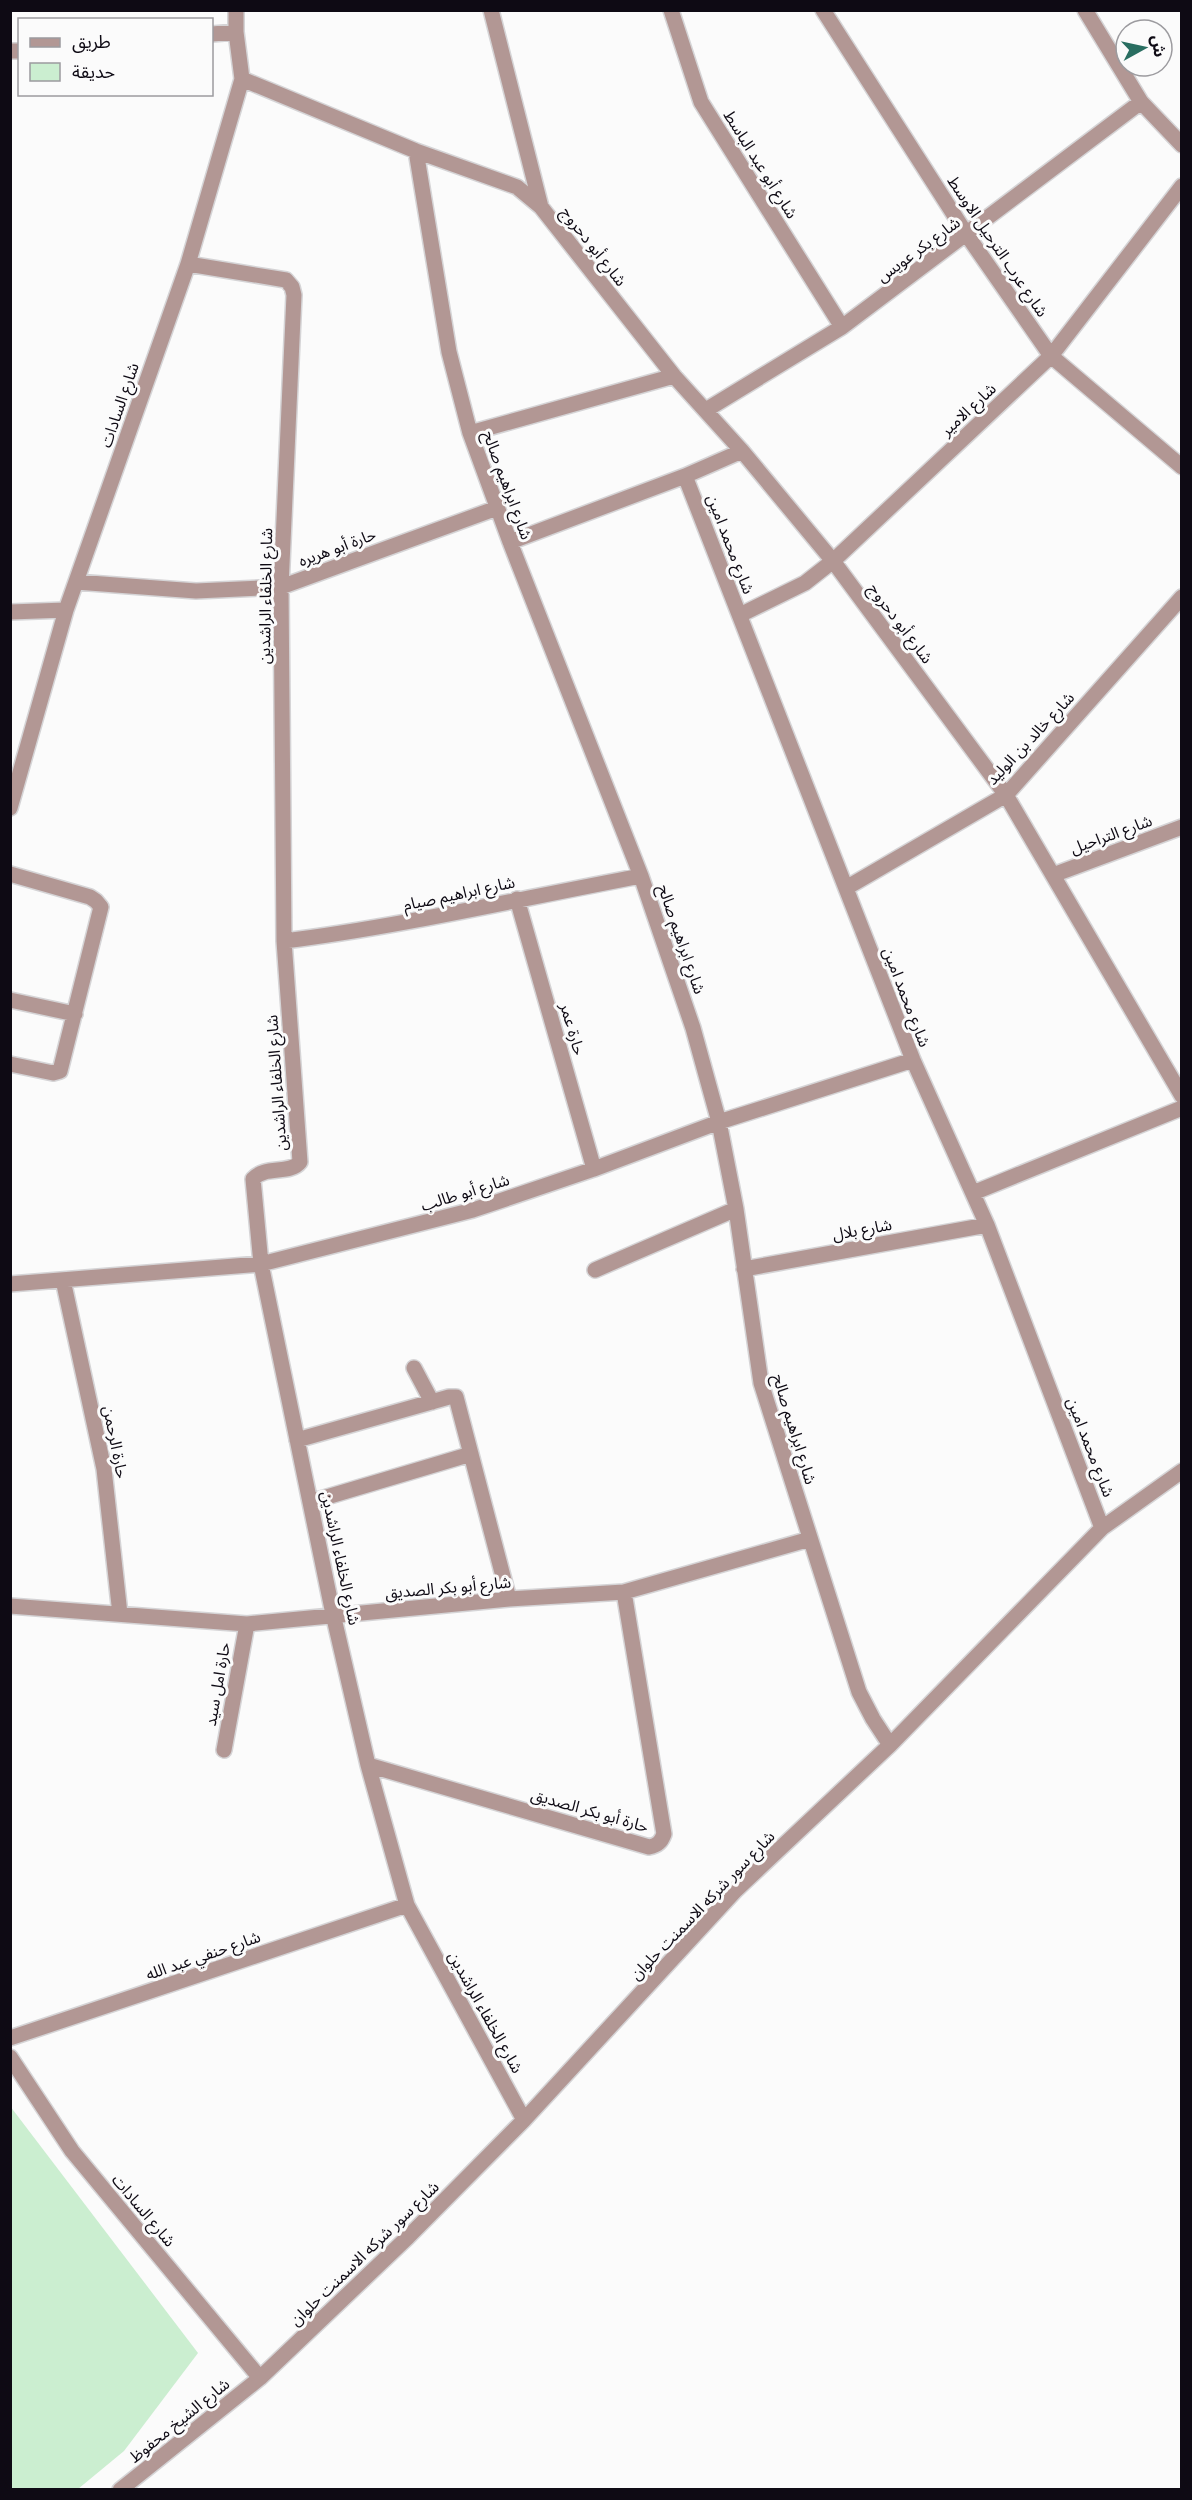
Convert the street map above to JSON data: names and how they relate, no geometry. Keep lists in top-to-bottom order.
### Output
{
  "streets": {
    "street": [
      "شارع أبو عبد الباسط",
      "شارع أبو دحروج",
      "شارع عرب الترحيل الاوسط",
      "شارع بكر عويس",
      "شارع السادات",
      "شارع الامير",
      "شارع ابراهيم صالح",
      "شارع محمد امين",
      "حارة أبو هريره",
      "شارع الخلفاء الراشدين",
      "شارع خالد بن الوليد",
      "شارع التراحيل",
      "شارع ابراهيم صيام",
      "حارة عمر",
      "شارع أبو طالب",
      "شارع بلال",
      "حارة الرحمن",
      "شارع أبو بكر الصديق",
      "حارة امل سيد",
      "حارة أبو بكر الصديق",
      "شارع سور شركه الاسمنت حلوان",
      "شارع حنفي عبد الله",
      "شارع الشيخ محفوظ"
    ]
  },
  "crossings": [
    ["شارع أبو عبد الباسط", "شارع بكر عويس"],
    ["شارع أبو دحروج", "شارع بكر عويس"],
    ["شارع أبو دحروج", "شارع السادات"],
    ["شارع أبو دحروج", "شارع الامير"],
    ["شارع أبو دحروج", "شارع ابراهيم صالح"],
    ["شارع أبو دحروج", "شارع خالد بن الوليد"],
    ["شارع أبو دحروج", "شارع التراحيل"],
    ["شارع عرب الترحيل الاوسط", "شارع بكر عويس"],
    ["شارع عرب الترحيل الاوسط", "شارع الامير"],
    ["شارع السادات", "حارة أبو هريره"],
    ["شارع السادات", "شارع الخلفاء الراشدين"],
    ["شارع السادات", "شارع سور شركه الاسمنت حلوان"],
    ["شارع السادات", "شارع الشيخ محفوظ"],
    ["شارع الامير", "شارع محمد امين"],
    ["شارع ابراهيم صالح", "حارة أبو هريره"],
    ["شارع ابراهيم صالح", "شارع ابراهيم صيام"],
    ["شارع ابراهيم صالح", "شارع أبو طالب"],
    ["شارع ابراهيم صالح", "شارع بلال"],
    ["شارع ابراهيم صالح", "شارع أبو بكر الصديق"],
    ["شارع ابراهيم صالح", "شارع سور شركه الاسمنت حلوان"],
    ["شارع محمد امين", "شارع خالد بن الوليد"],
    ["شارع محمد امين", "شارع أبو طالب"],
    ["شارع محمد امين", "شارع بلال"],
    ["شارع محمد امين", "شارع سور شركه الاسمنت حلوان"],
    ["حارة أبو هريره", "شارع الخلفاء الراشدين"],
    ["شارع الخلفاء الراشدين", "شارع ابراهيم صيام"],
    ["شارع الخلفاء الراشدين", "شارع أبو طالب"],
    ["شارع الخلفاء الراشدين", "شارع أبو بكر الصديق"],
    ["شارع الخلفاء الراشدين", "حارة أبو بكر الصديق"],
    ["شارع الخلفاء الراشدين", "شارع سور شركه الاسمنت حلوان"],
    ["شارع الخلفاء الراشدين", "شارع حنفي عبد الله"],
    ["شارع ابراهيم صيام", "حارة عمر"],
    ["حارة عمر", "شارع أبو طالب"],
    ["شارع أبو طالب", "حارة الرحمن"],
    ["حارة الرحمن", "شارع أبو بكر الصديق"],
    ["شارع أبو بكر الصديق", "حارة امل سيد"],
    ["شارع أبو بكر الصديق", "حارة أبو بكر الصديق"],
    ["شارع سور شركه الاسمنت حلوان", "شارع الشيخ محفوظ"]
  ],
  "legend": ["طريق", "حديقة"],
  "north": "right"
}
